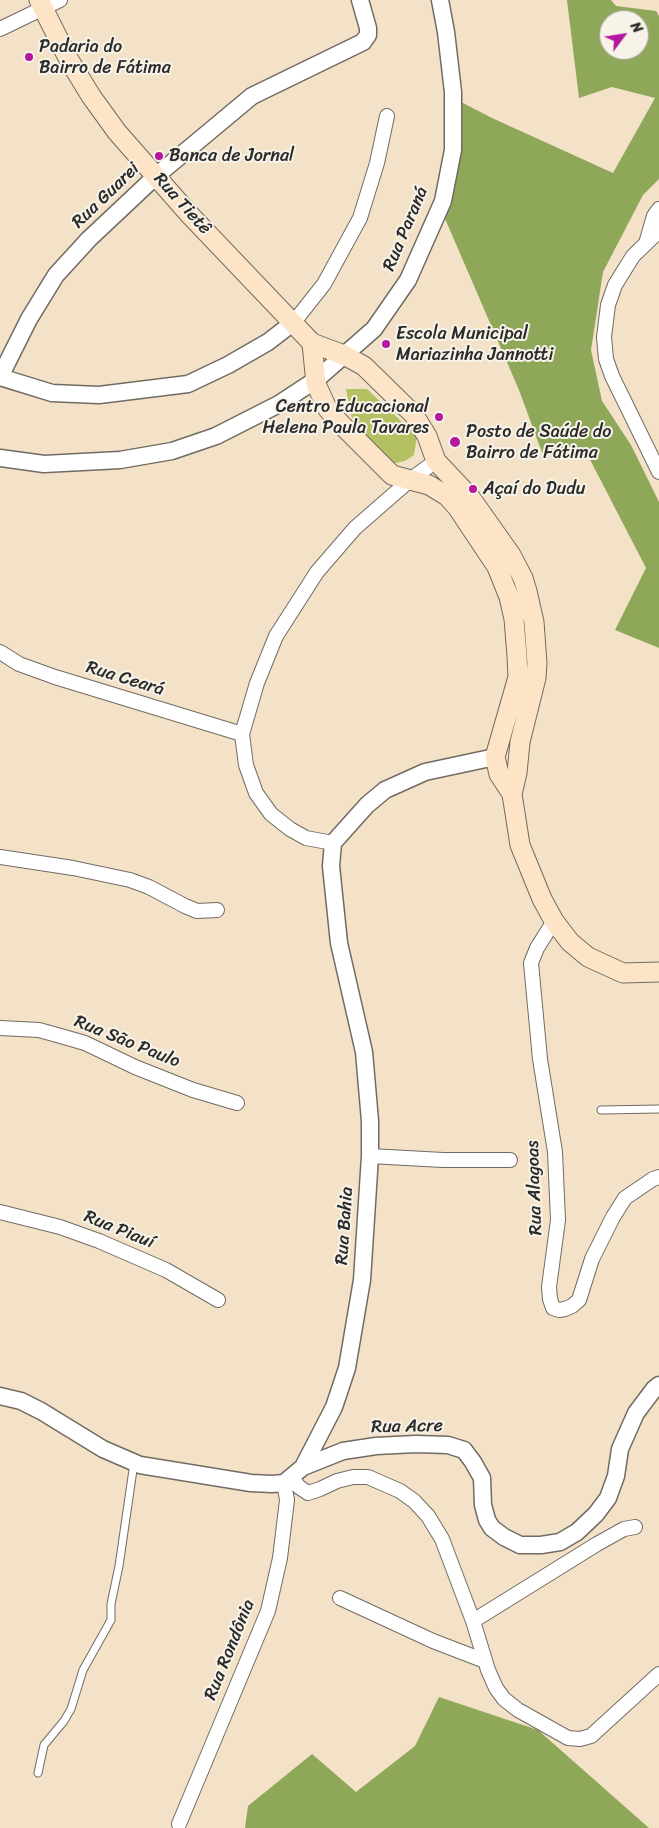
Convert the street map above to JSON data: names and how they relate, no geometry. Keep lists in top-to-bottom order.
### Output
{
  "streets": {
    "main road": ["Rua Tietê"],
    "street": [
      "Rua Guarei",
      "Rua Paraná",
      "Rua Ceará",
      "Rua São Paulo",
      "Rua Alagoas",
      "Rua Bahia",
      "Rua Piauí",
      "Rua Acre",
      "Rua Rondônia"
    ]
  },
  "crossings": [
    ["Rua Guarei", "Rua Tietê"],
    ["Rua Tietê", "Rua Paraná"],
    ["Rua Bahia", "Rua Acre"],
    ["Rua Bahia", "Rua Rondônia"],
    ["Rua Acre", "Rua Rondônia"]
  ],
  "places": [
    "Padaria do Bairro de Fátima",
    "Banca de Jornal",
    "Escola Municipal Mariazinha Jannotti",
    "Centro Educacional Helena Paula Tavares",
    "Posto de Saúde do Bairro de Fátima",
    "Açaí do Dudu"
  ],
  "north": "top right"
}
